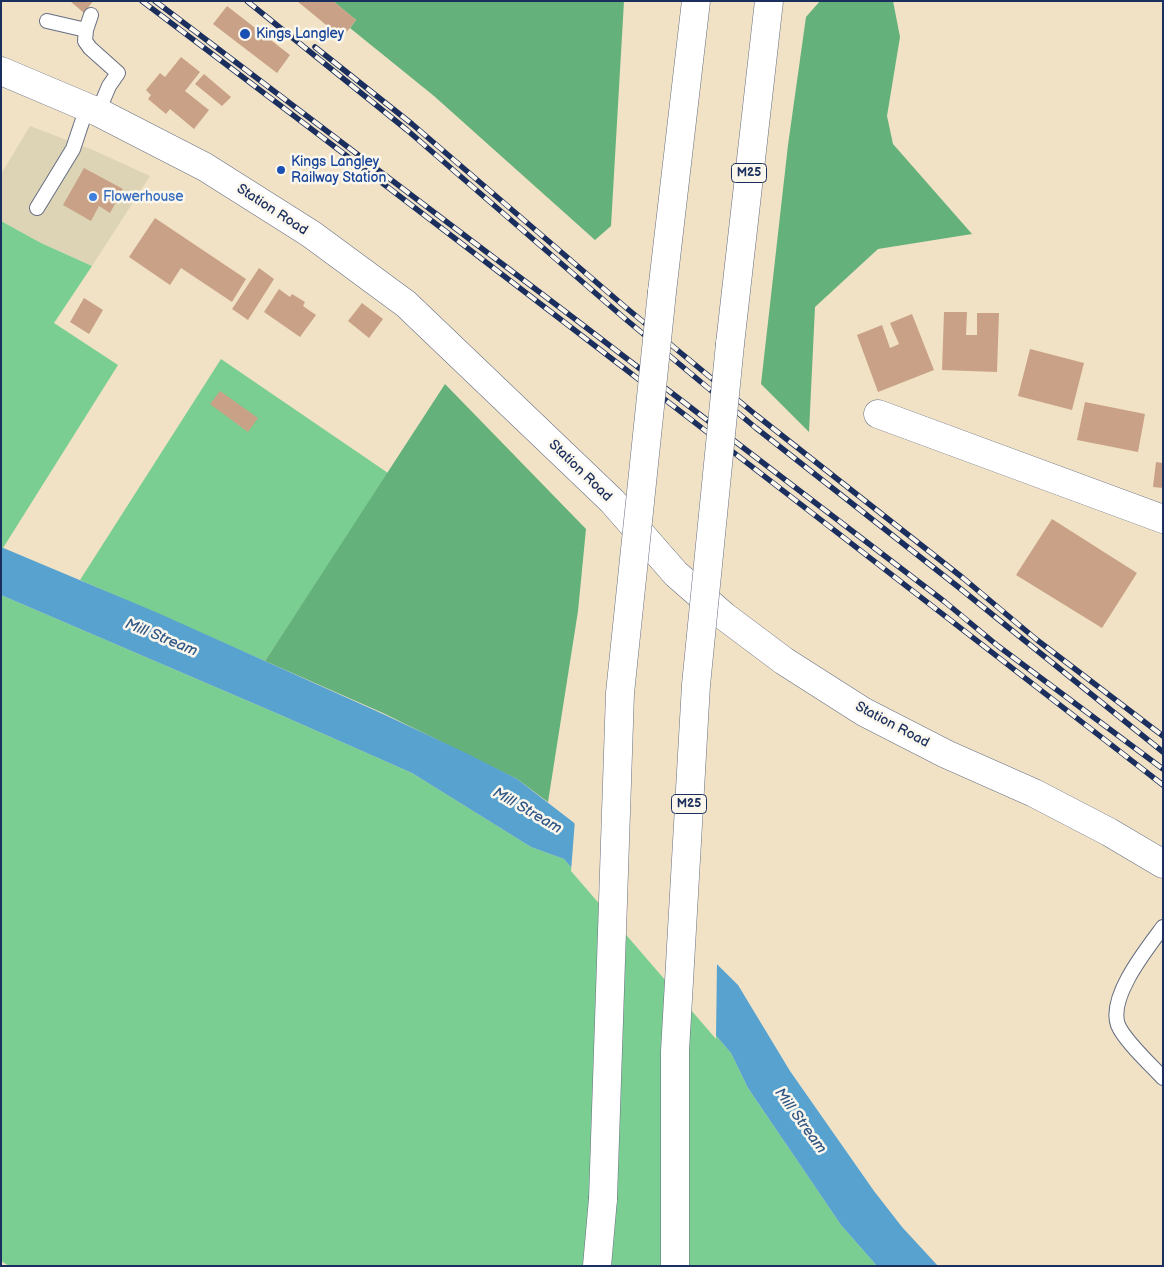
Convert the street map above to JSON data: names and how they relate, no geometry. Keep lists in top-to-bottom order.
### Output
{
  "streets": {
    "main road": ["M25", "Station Road"]
  },
  "water": ["Mill Stream"],
  "places": ["Kings Langley", "Kings Langley Railway Station", "Flowerhouse"]
}
